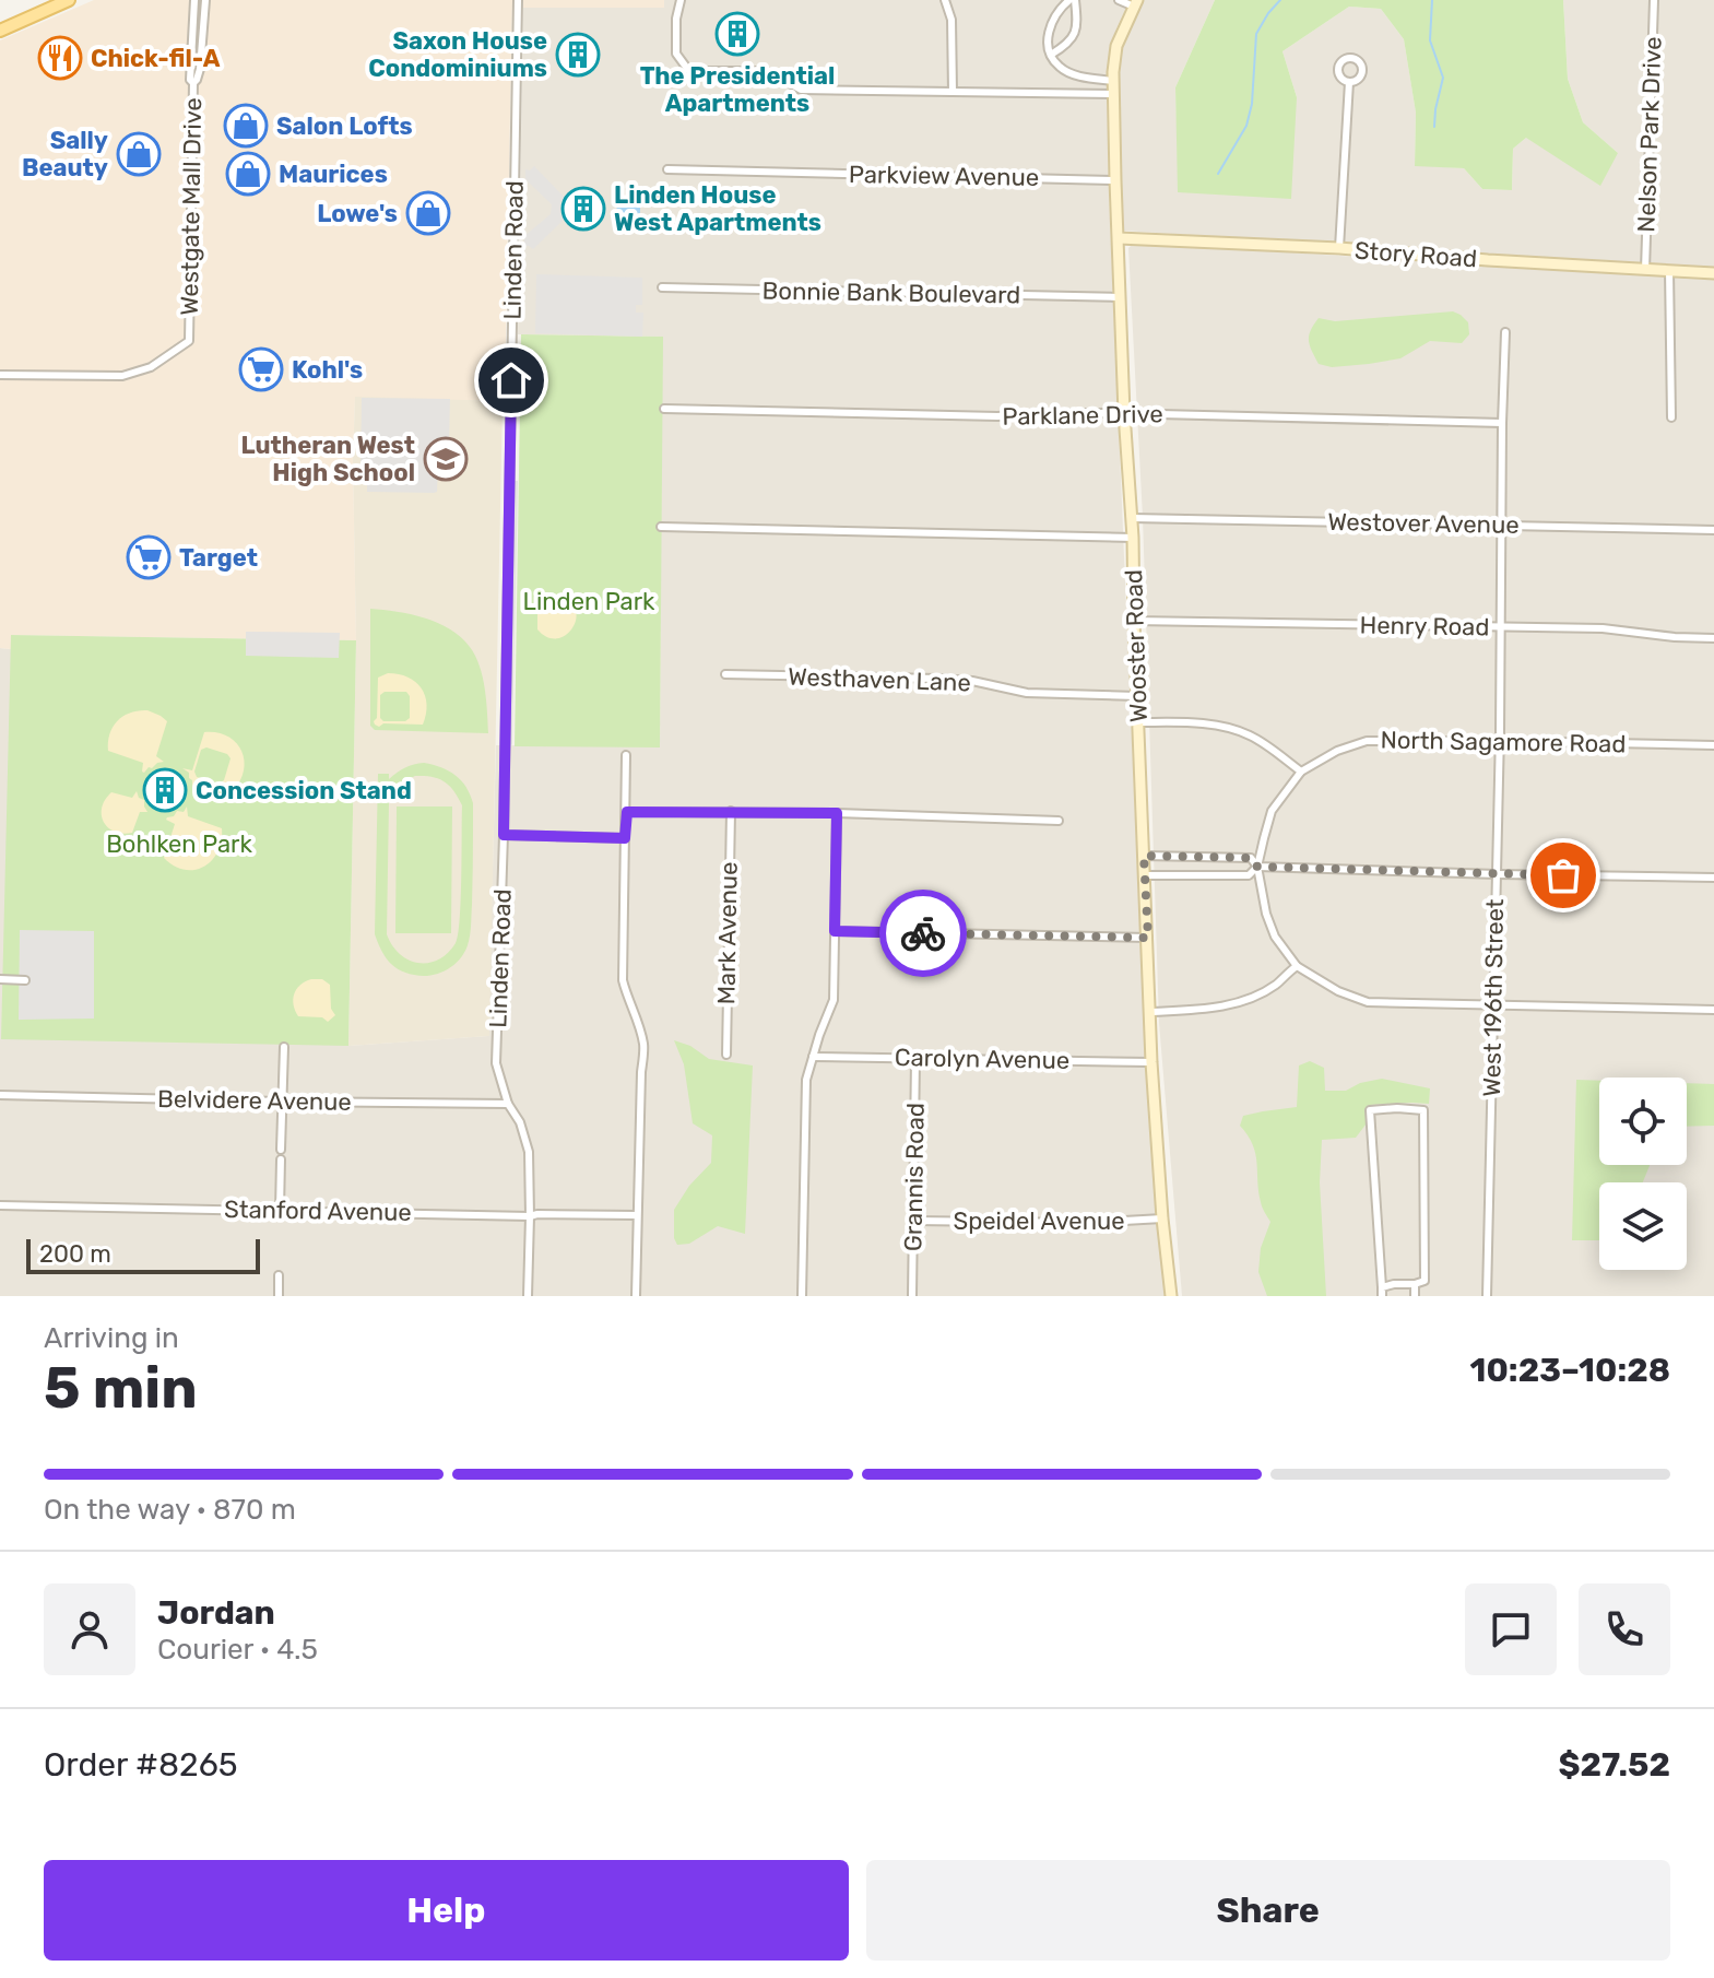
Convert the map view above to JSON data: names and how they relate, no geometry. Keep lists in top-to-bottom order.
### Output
{
  "streets": {
    "main road": ["Story Road", "Wooster Road"],
    "street": [
      "Nelson Park Drive",
      "Parkview Avenue",
      "Westgate Mall Drive",
      "Linden Road",
      "Bonnie Bank Boulevard",
      "Parklane Drive",
      "Westover Avenue",
      "Henry Road",
      "Westhaven Lane",
      "North Sagamore Road",
      "Mark Avenue",
      "West 196th Street",
      "Carolyn Avenue",
      "Belvidere Avenue",
      "Grannis Road",
      "Stanford Avenue",
      "Speidel Avenue"
    ]
  },
  "crossings": [
    ["Nelson Park Drive", "Story Road"],
    ["Parkview Avenue", "Wooster Road"],
    ["Linden Road", "Belvidere Avenue"],
    ["Linden Road", "Stanford Avenue"],
    ["Story Road", "Wooster Road"],
    ["Bonnie Bank Boulevard", "Wooster Road"],
    ["Parklane Drive", "Wooster Road"],
    ["Parklane Drive", "West 196th Street"],
    ["Westover Avenue", "Wooster Road"],
    ["Westover Avenue", "West 196th Street"],
    ["Henry Road", "Wooster Road"],
    ["Henry Road", "West 196th Street"],
    ["Wooster Road", "Westhaven Lane"],
    ["Wooster Road", "Carolyn Avenue"],
    ["Wooster Road", "Speidel Avenue"],
    ["North Sagamore Road", "West 196th Street"],
    ["Carolyn Avenue", "Grannis Road"],
    ["Grannis Road", "Speidel Avenue"]
  ],
  "parks": ["Linden Park", "Bohlken Park"],
  "places": {
    "building": [
      "The Presidential Apartments",
      "Saxon House Condominiums",
      "Linden House West Apartments",
      "Concession Stand"
    ],
    "restaurant": ["Chick-fil-A"],
    "shop": [
      "Salon Lofts",
      "Sally Beauty",
      "Maurices",
      "Lowe's"
    ],
    "supermarket": ["Kohl's", "Target"],
    "school or university": ["Lutheran West High School"]
  },
  "scale_bar": "200 m",
  "page": {
    "scale": "200 m",
    "heading": ["5 min", "Arriving in", "10:23–10:28"],
    "panel": [
      "Jordan",
      "Courier · 4.5",
      "Order #8265",
      "$27.52"
    ],
    "bar": "On the way · 870 m",
    "buttons": ["Help", "Share"]
  }
}
